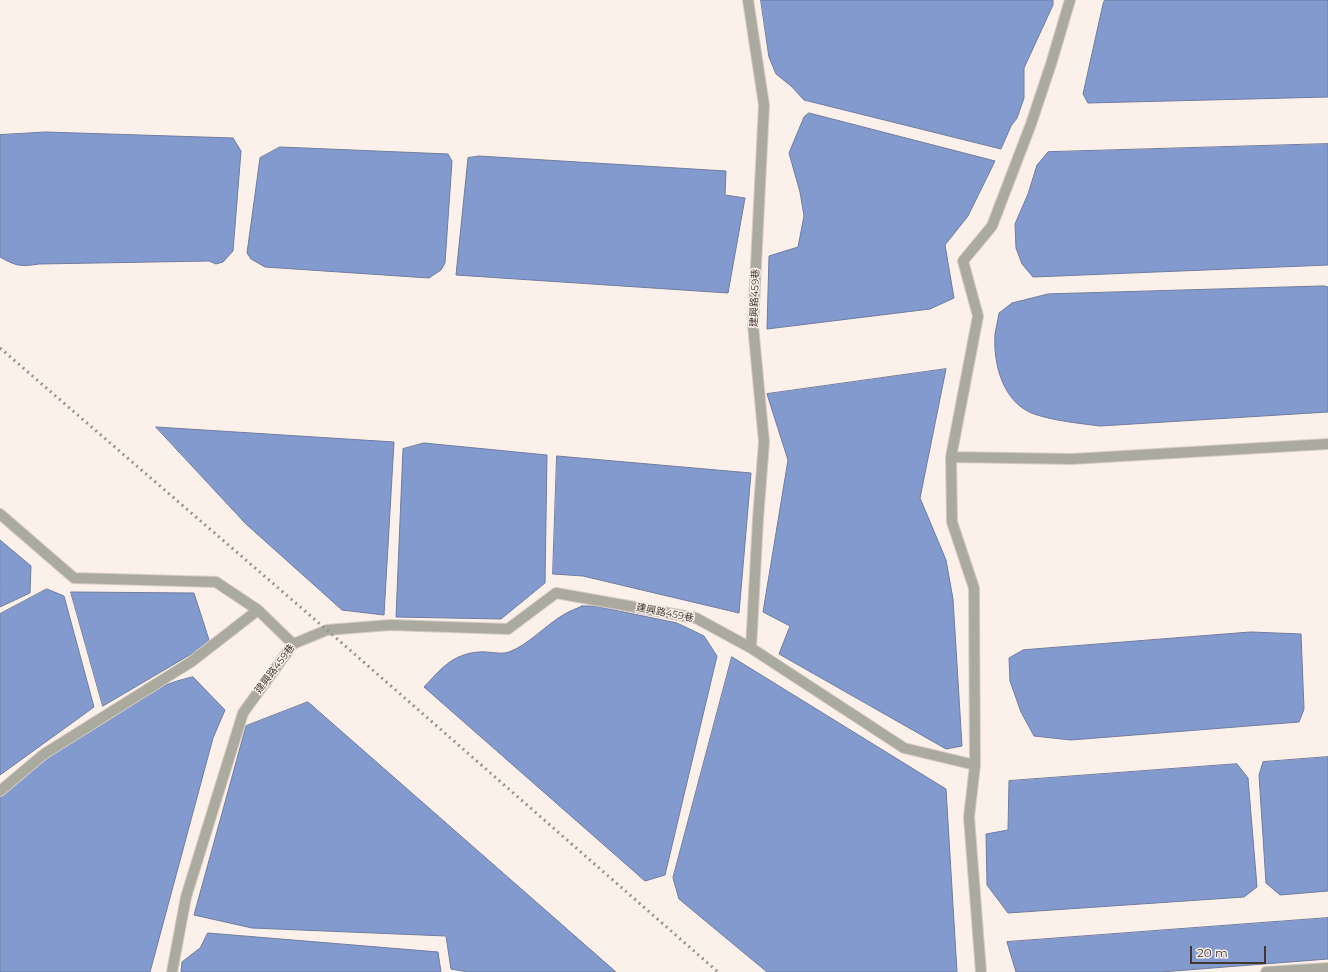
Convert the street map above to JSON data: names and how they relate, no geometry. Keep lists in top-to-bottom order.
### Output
{
  "streets": {
    "lane": ["建興路459巷"]
  },
  "scale_bar": "20 m"
}
